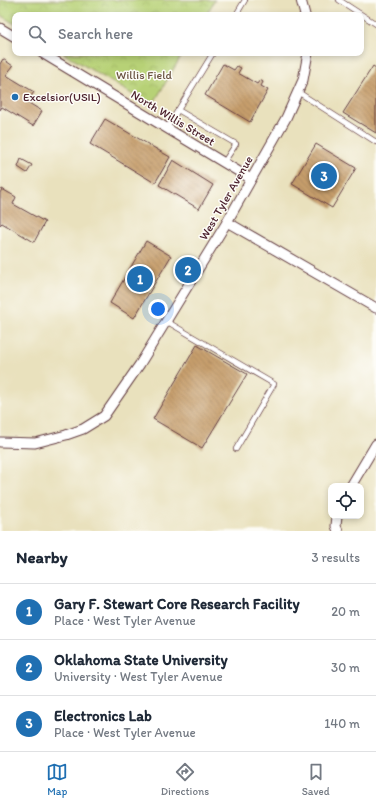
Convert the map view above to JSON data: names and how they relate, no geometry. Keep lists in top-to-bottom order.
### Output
{
  "streets": {
    "street": ["North Willis Street", "West Tyler Avenue"]
  },
  "crossings": [
    ["North Willis Street", "West Tyler Avenue"]
  ],
  "parks": ["Willis Field"],
  "places": ["Excelsior(USIL)"],
  "page": {
    "search": "Search here",
    "pins": ["3", "2", "1"],
    "heading": ["Nearby", "3 results"],
    "list": [
      {
        "mark": "1",
        "name": "Gary F. Stewart Core Research Facility",
        "note": "Place · West Tyler Avenue",
        "value": "20 m"
      },
      {
        "mark": "2",
        "name": "Oklahoma State University",
        "note": "University · West Tyler Avenue",
        "value": "30 m"
      },
      {
        "mark": "3",
        "name": "Electronics Lab",
        "note": "Place · West Tyler Avenue",
        "value": "140 m"
      }
    ],
    "nav": ["Map", "Directions", "Saved"]
  }
}
